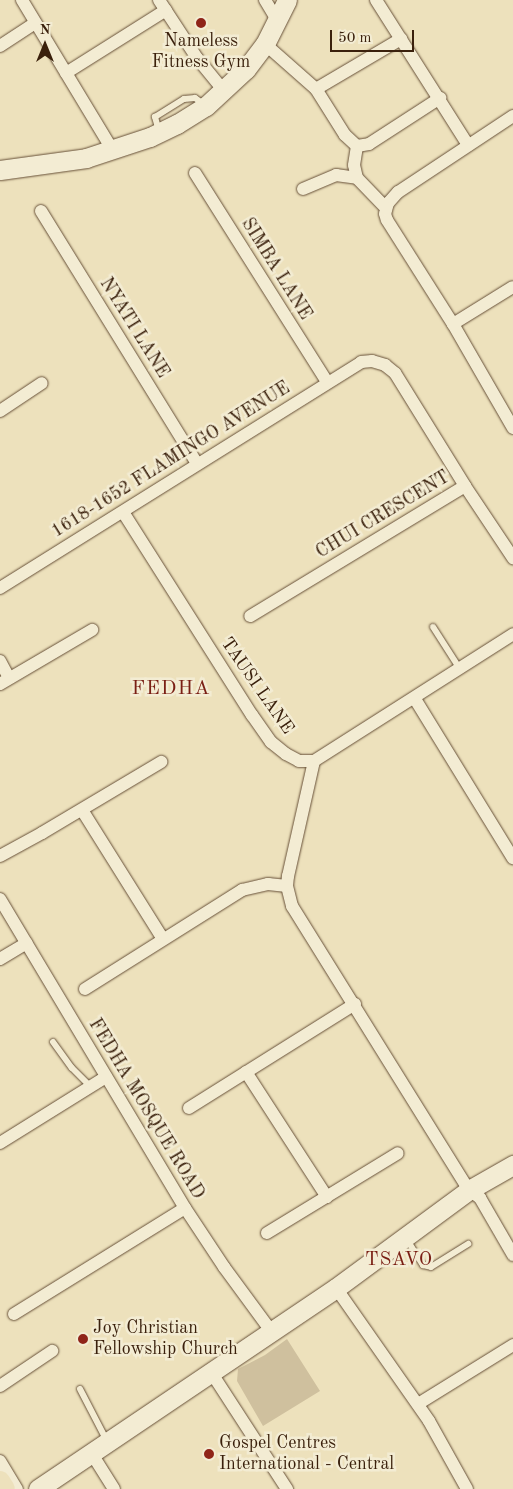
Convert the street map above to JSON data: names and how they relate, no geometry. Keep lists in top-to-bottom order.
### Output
{
  "streets": {
    "street": [
      "SIMBA LANE",
      "NYATI LANE",
      "1618-1652 FLAMINGO AVENUE",
      "CHUI CRESCENT",
      "TAUSI LANE",
      "FEDHA MOSQUE ROAD"
    ]
  },
  "crossings": [
    ["SIMBA LANE", "1618-1652 FLAMINGO AVENUE"],
    ["NYATI LANE", "1618-1652 FLAMINGO AVENUE"],
    ["1618-1652 FLAMINGO AVENUE", "CHUI CRESCENT"],
    ["1618-1652 FLAMINGO AVENUE", "TAUSI LANE"]
  ],
  "districts": ["FEDHA", "TSAVO"],
  "places": ["Nameless Fitness Gym", "Joy Christian Fellowship Church", "Gospel Centres International - Central"],
  "scale_bar": "50 m",
  "north": "top"
}
